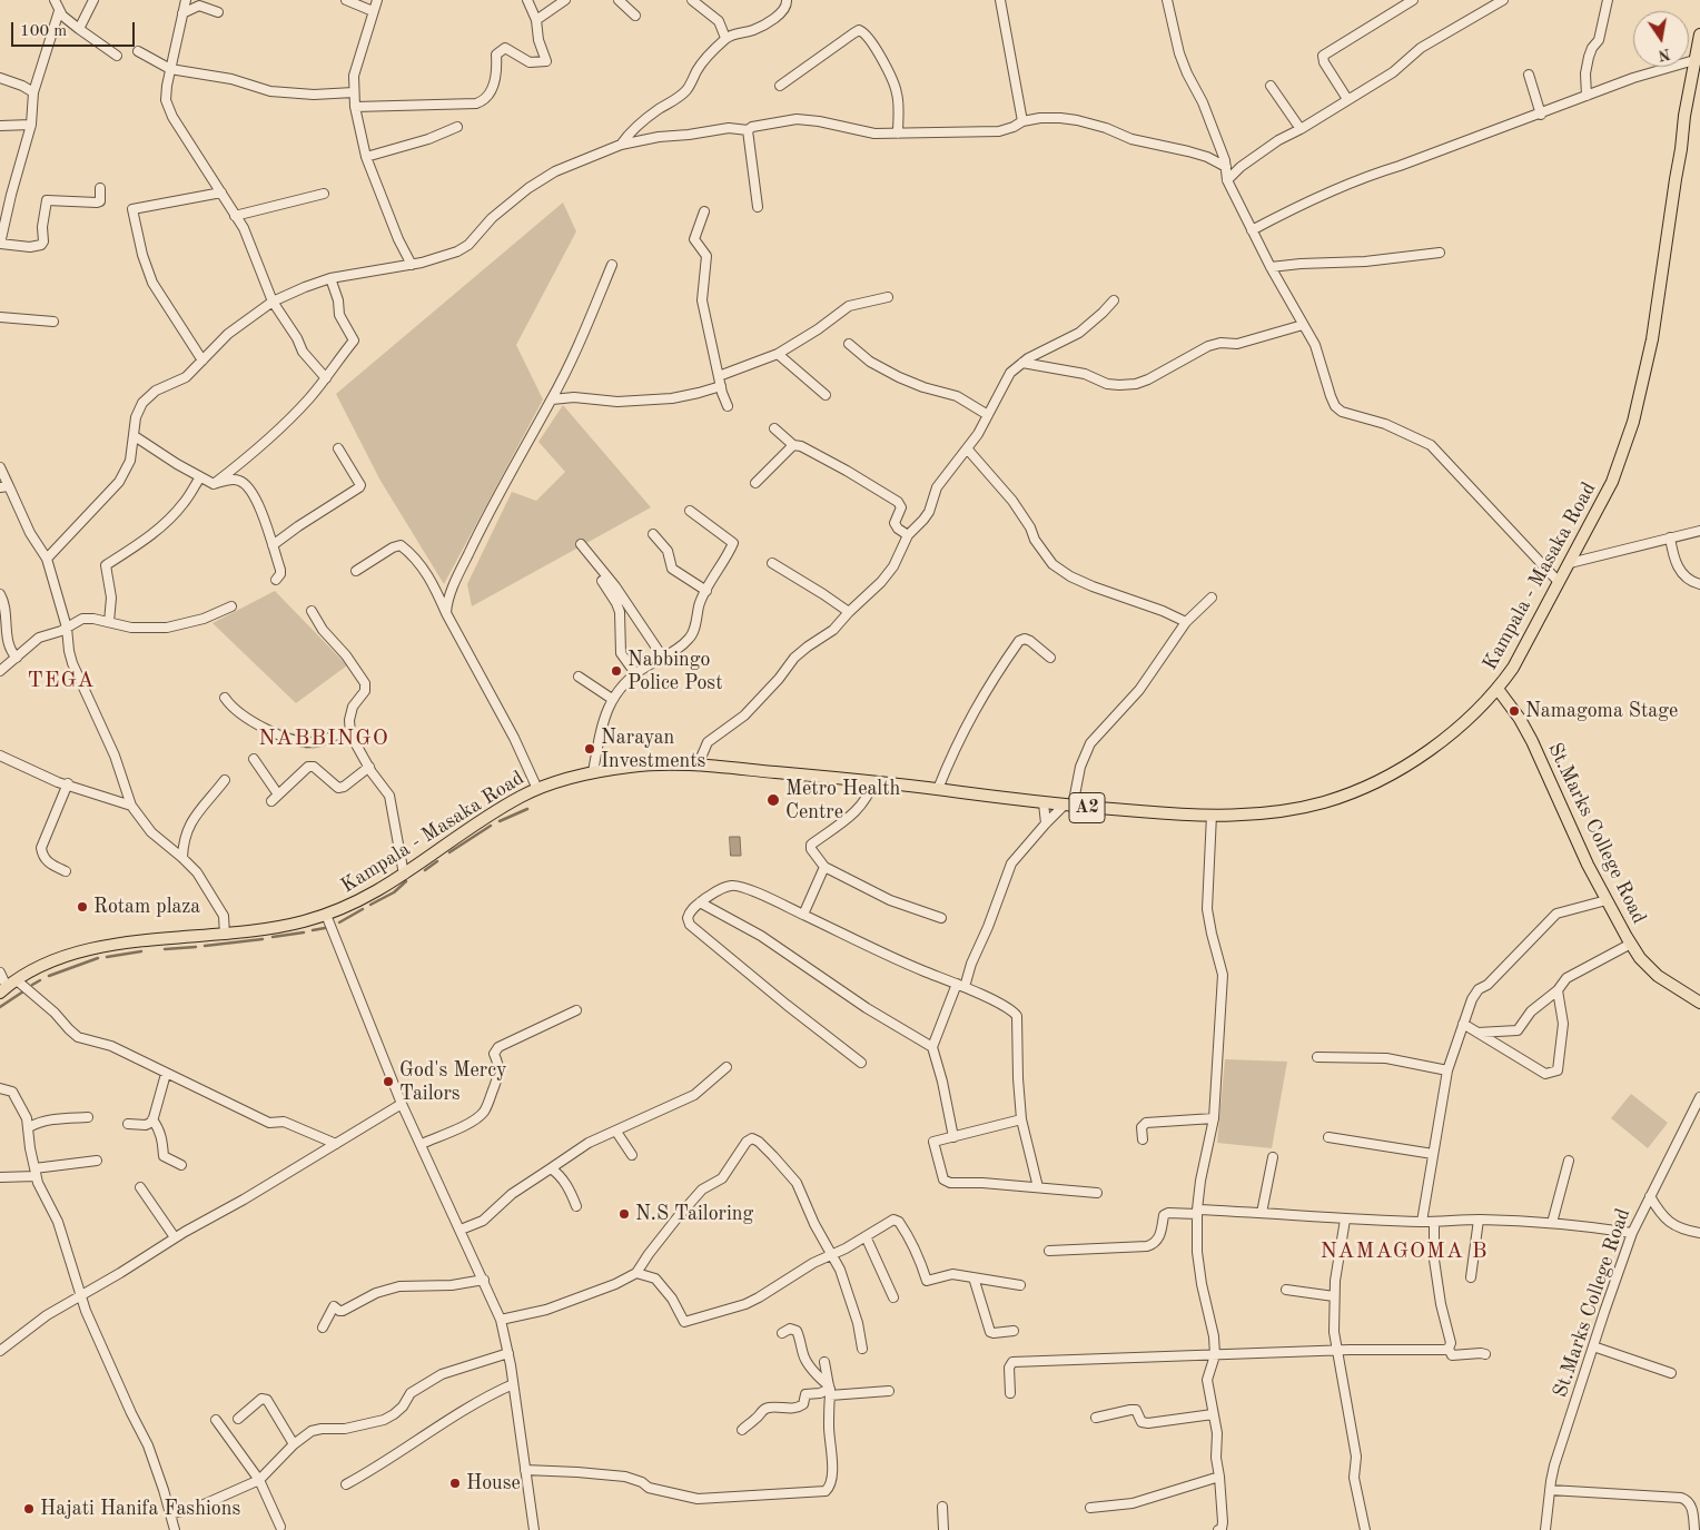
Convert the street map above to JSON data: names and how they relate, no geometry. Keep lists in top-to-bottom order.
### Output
{
  "streets": {
    "main road": ["Kampala - Masaka Road", "A2", "St.Marks College Road"]
  },
  "crossings": [
    ["Kampala - Masaka Road", "St.Marks College Road"]
  ],
  "districts": ["TEGA", "NABBINGO", "NAMAGOMA B"],
  "places": [
    "Nabbingo Police Post",
    "Namagoma Stage",
    "Narayan Investments",
    "Metro Health Centre",
    "Rotam plaza",
    "God's Mercy Tailors",
    "N.S Tailoring",
    "House",
    "Hajati Hanifa Fashions"
  ],
  "scale_bar": "100 m",
  "north": "bottom"
}
